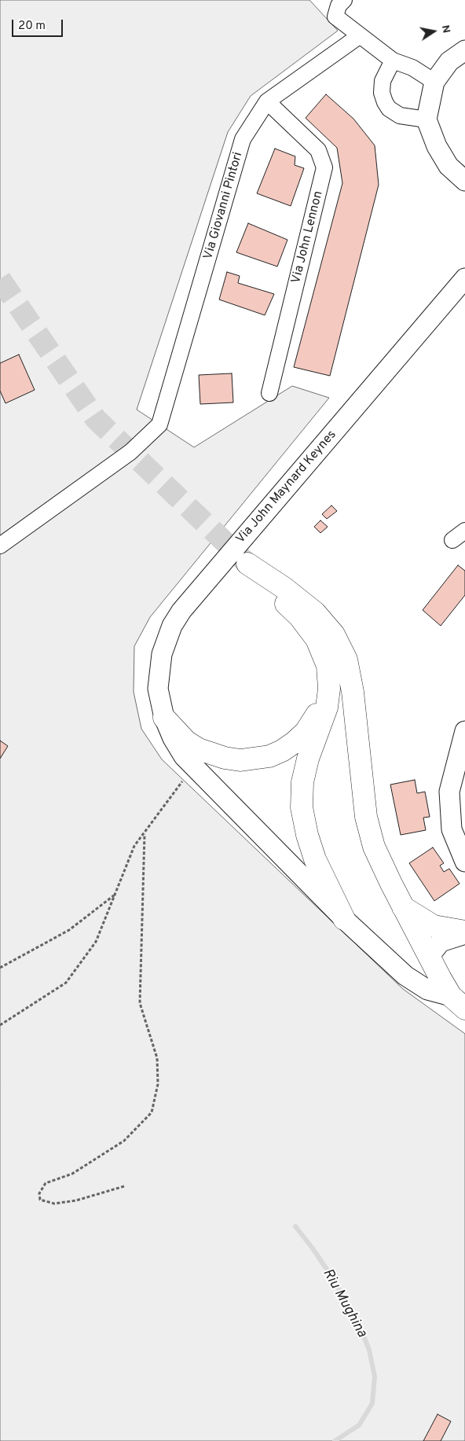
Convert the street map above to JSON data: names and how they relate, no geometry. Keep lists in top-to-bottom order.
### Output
{
  "streets": {
    "street": ["Via Giovanni Pintori", "Via John Lennon", "Via John Maynard Keynes"]
  },
  "crossings": [
    ["Via Giovanni Pintori", "Via John Lennon"]
  ],
  "water": ["Riu Mughina"],
  "scale_bar": "20 m",
  "north": "right"
}
